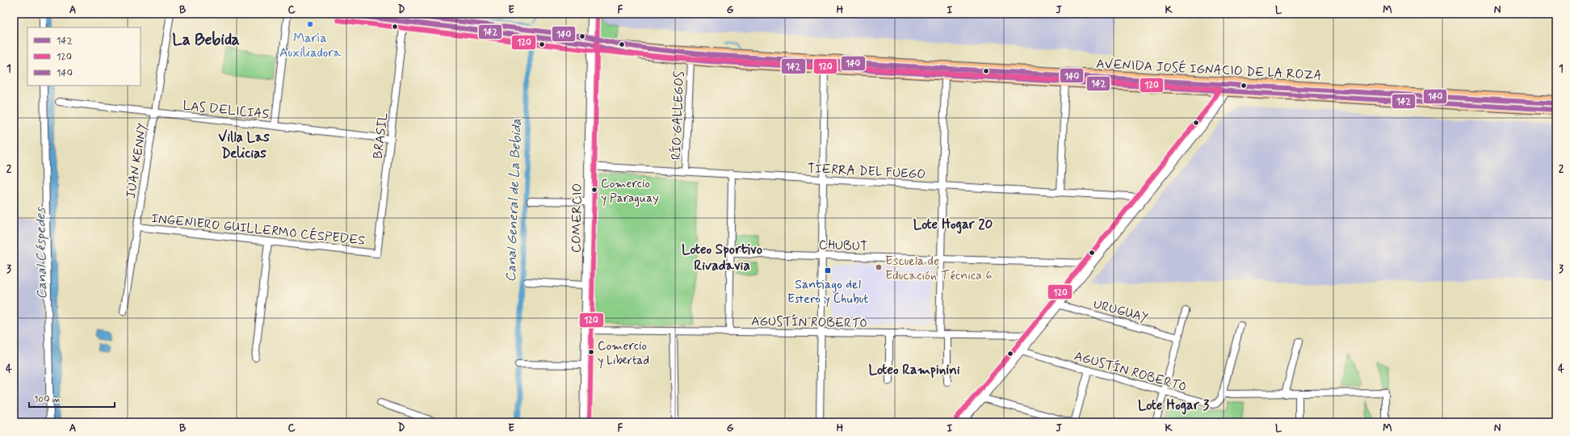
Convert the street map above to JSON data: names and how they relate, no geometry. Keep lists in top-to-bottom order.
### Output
{
  "streets": {
    "main road": ["AVENIDA JOSÉ IGNACIO DE LA ROZA"],
    "street": [
      "LAS DELICIAS",
      "RÍO GALLEGOS",
      "BRASIL",
      "JUAN KENNY",
      "TIERRA DEL FUEGO",
      "COMERCIO",
      "INGENIERO GUILLERMO CÉSPEDES",
      "CHUBUT",
      "URUGUAY",
      "AGUSTÍN ROBERTO"
    ]
  },
  "crossings": [
    ["AVENIDA JOSÉ IGNACIO DE LA ROZA", "RÍO GALLEGOS"],
    ["AVENIDA JOSÉ IGNACIO DE LA ROZA", "BRASIL"],
    ["AVENIDA JOSÉ IGNACIO DE LA ROZA", "COMERCIO"],
    ["LAS DELICIAS", "BRASIL"],
    ["LAS DELICIAS", "JUAN KENNY"],
    ["RÍO GALLEGOS", "TIERRA DEL FUEGO"],
    ["BRASIL", "INGENIERO GUILLERMO CÉSPEDES"],
    ["JUAN KENNY", "INGENIERO GUILLERMO CÉSPEDES"],
    ["TIERRA DEL FUEGO", "COMERCIO"],
    ["COMERCIO", "AGUSTÍN ROBERTO"]
  ],
  "districts": [
    "La Bebida",
    "Villa Las Delicias",
    "Lote Hogar 20",
    "Loteo Sportivo Rivadavia",
    "Loteo Rampinini",
    "Lote Hogar 3"
  ],
  "water": ["Canal General de La Bebida", "Canal Céspedes"],
  "places": {
    "other": [
      "María Auxiliadora",
      "Comercio y Paraguay",
      "Escuela de Educación Técnica 6",
      "Comercio y Libertad"
    ],
    "transit": ["Santiago del Estero y Chubut"]
  },
  "lines": ["transit line 142", "transit line 120", "transit line 140"],
  "legend": ["142", "120", "140"],
  "scale_bar": "100 m",
  "grid": {
    "columns": [
      "A",
      "B",
      "C",
      "D",
      "E",
      "F",
      "G",
      "H",
      "I",
      "J",
      "K",
      "L",
      "M",
      "N"
    ],
    "rows": [
      "1",
      "2",
      "3",
      "4"
    ]
  }
}
